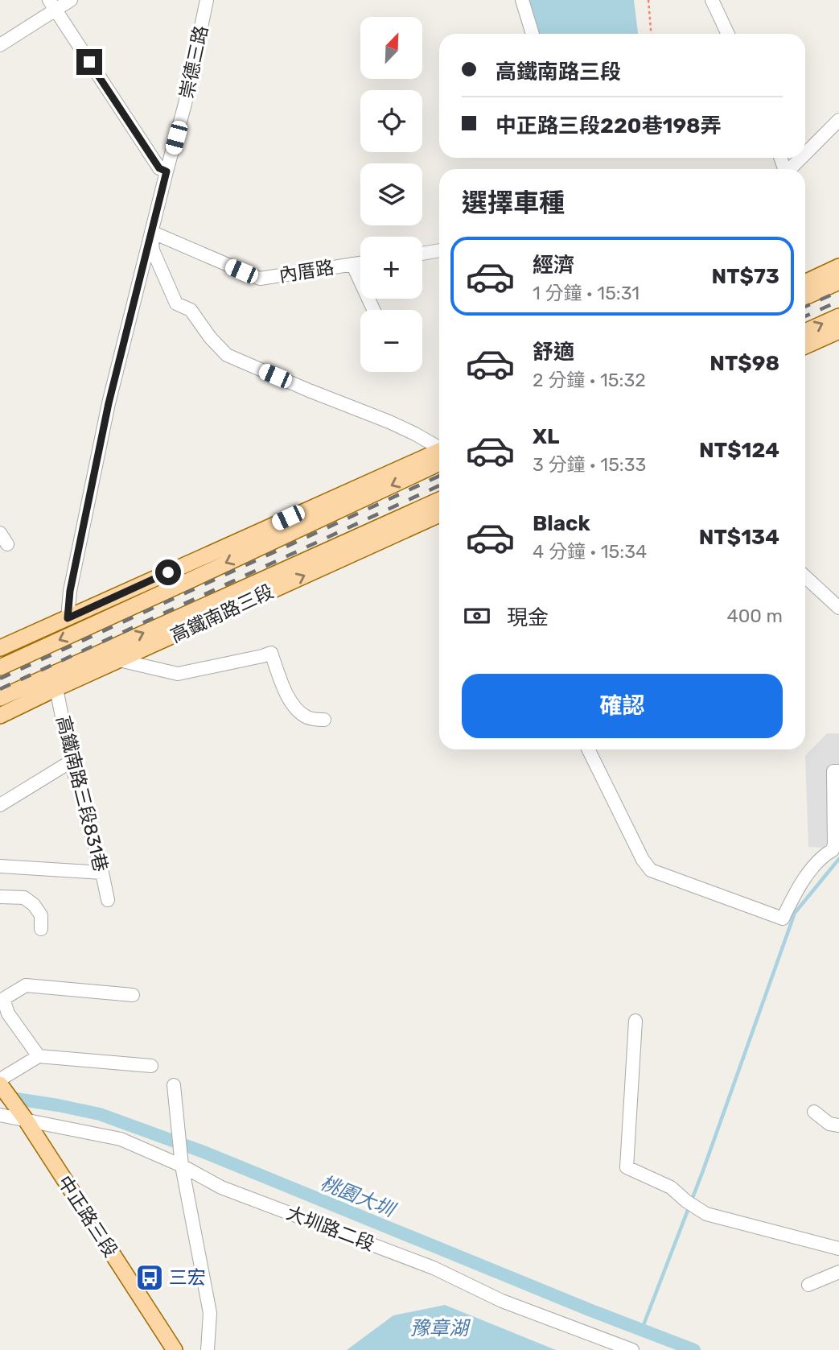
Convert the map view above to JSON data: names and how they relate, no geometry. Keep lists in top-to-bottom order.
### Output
{
  "streets": {
    "main road": ["高鐵南路三段", "中正路三段"],
    "street": [
      "崇德三路",
      "內厝路",
      "高鐵南路三段831巷",
      "大圳路二段"
    ]
  },
  "crossings": [
    ["崇德三路", "內厝路"],
    ["高鐵南路三段", "高鐵南路三段831巷"],
    ["中正路三段", "大圳路二段"]
  ],
  "water": ["桃園大圳", "豫章湖"],
  "places": {
    "bus stop": ["三宏"]
  },
  "north": "top right",
  "page": {
    "map_buttons": ["+", "−"],
    "banner": ["高鐵南路三段", "中正路三段220巷198弄"],
    "heading": "選擇車種",
    "list": [
      {
        "name": "經濟",
        "note": "1 分鐘 · 15:31",
        "value": "NT$73"
      },
      {
        "name": "舒適",
        "note": "2 分鐘 · 15:32",
        "value": "NT$98"
      },
      {
        "name": "XL",
        "note": "3 分鐘 · 15:33",
        "value": "NT$124"
      },
      {
        "name": "Black",
        "note": "4 分鐘 · 15:34",
        "value": "NT$134"
      }
    ],
    "pay": ["現金", "400 m"],
    "buttons": "確認"
  }
}
